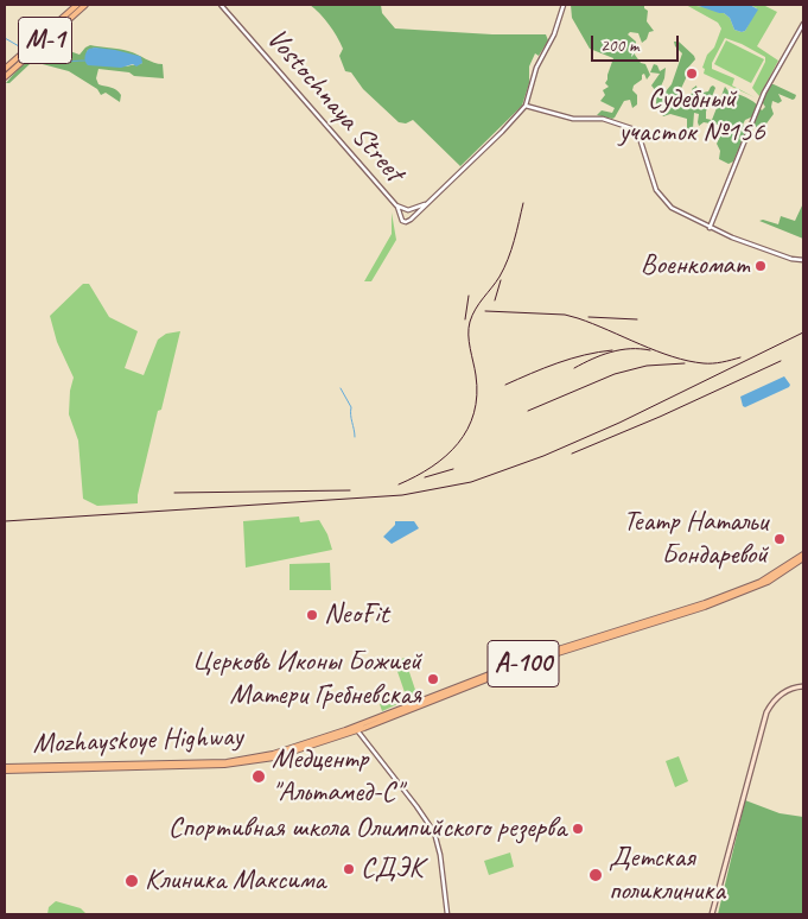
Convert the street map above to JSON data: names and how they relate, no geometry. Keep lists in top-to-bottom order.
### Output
{
  "streets": {
    "main road": ["М-1", "А-100", "Mozhayskoye Highway"],
    "street": ["Vostochnaya Street"]
  },
  "places": [
    "Судебный участок №156",
    "Военкомат",
    "Театр Натальи Бондаревой",
    "NeoFit",
    "Церковь Иконы Божией Матери Гребневская",
    "Медцентр \"Альтамед-С\"",
    "Спортивная школа Олимпийского резерва",
    "СДЭК",
    "Детская поликлиника",
    "Клиника Максима"
  ],
  "scale_bar": "200 m"
}
